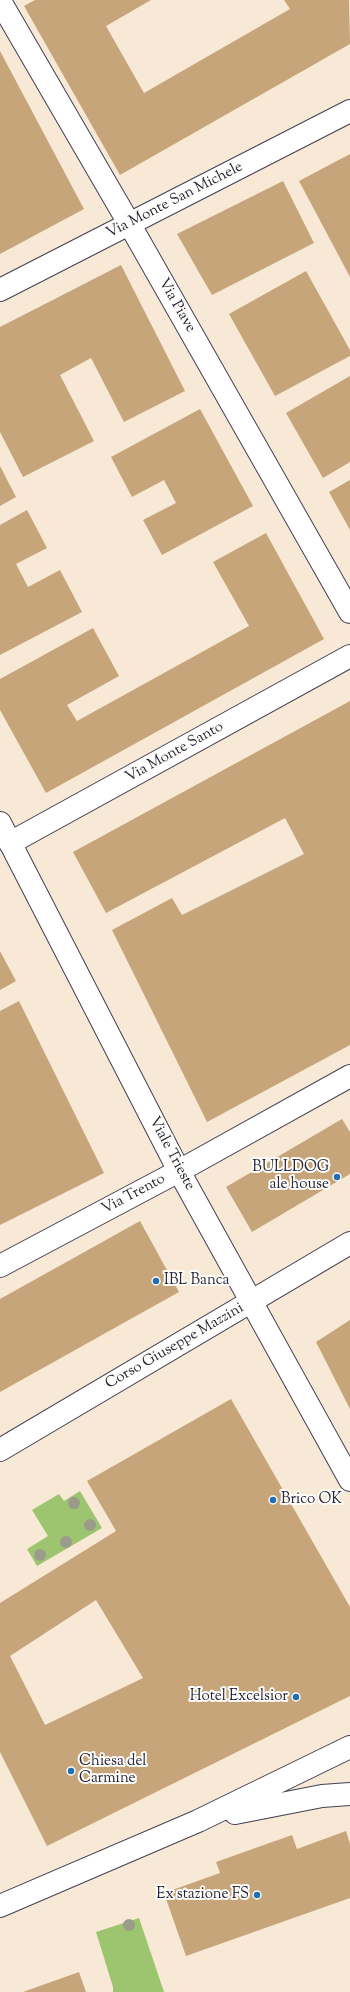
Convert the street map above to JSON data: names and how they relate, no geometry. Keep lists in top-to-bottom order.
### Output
{
  "streets": {
    "street": [
      "Via Monte San Michele",
      "Via Piave",
      "Via Monte Santo",
      "Viale Trieste",
      "Via Trento",
      "Corso Giuseppe Mazzini"
    ]
  },
  "crossings": [
    ["Via Monte San Michele", "Via Piave"],
    ["Via Monte Santo", "Viale Trieste"],
    ["Viale Trieste", "Via Trento"],
    ["Viale Trieste", "Corso Giuseppe Mazzini"]
  ],
  "places": [
    "BULLDOG ale house",
    "IBL Banca",
    "Brico OK",
    "Hotel Excelsior",
    "Chiesa del Carmine",
    "Ex stazione FS"
  ]
}
